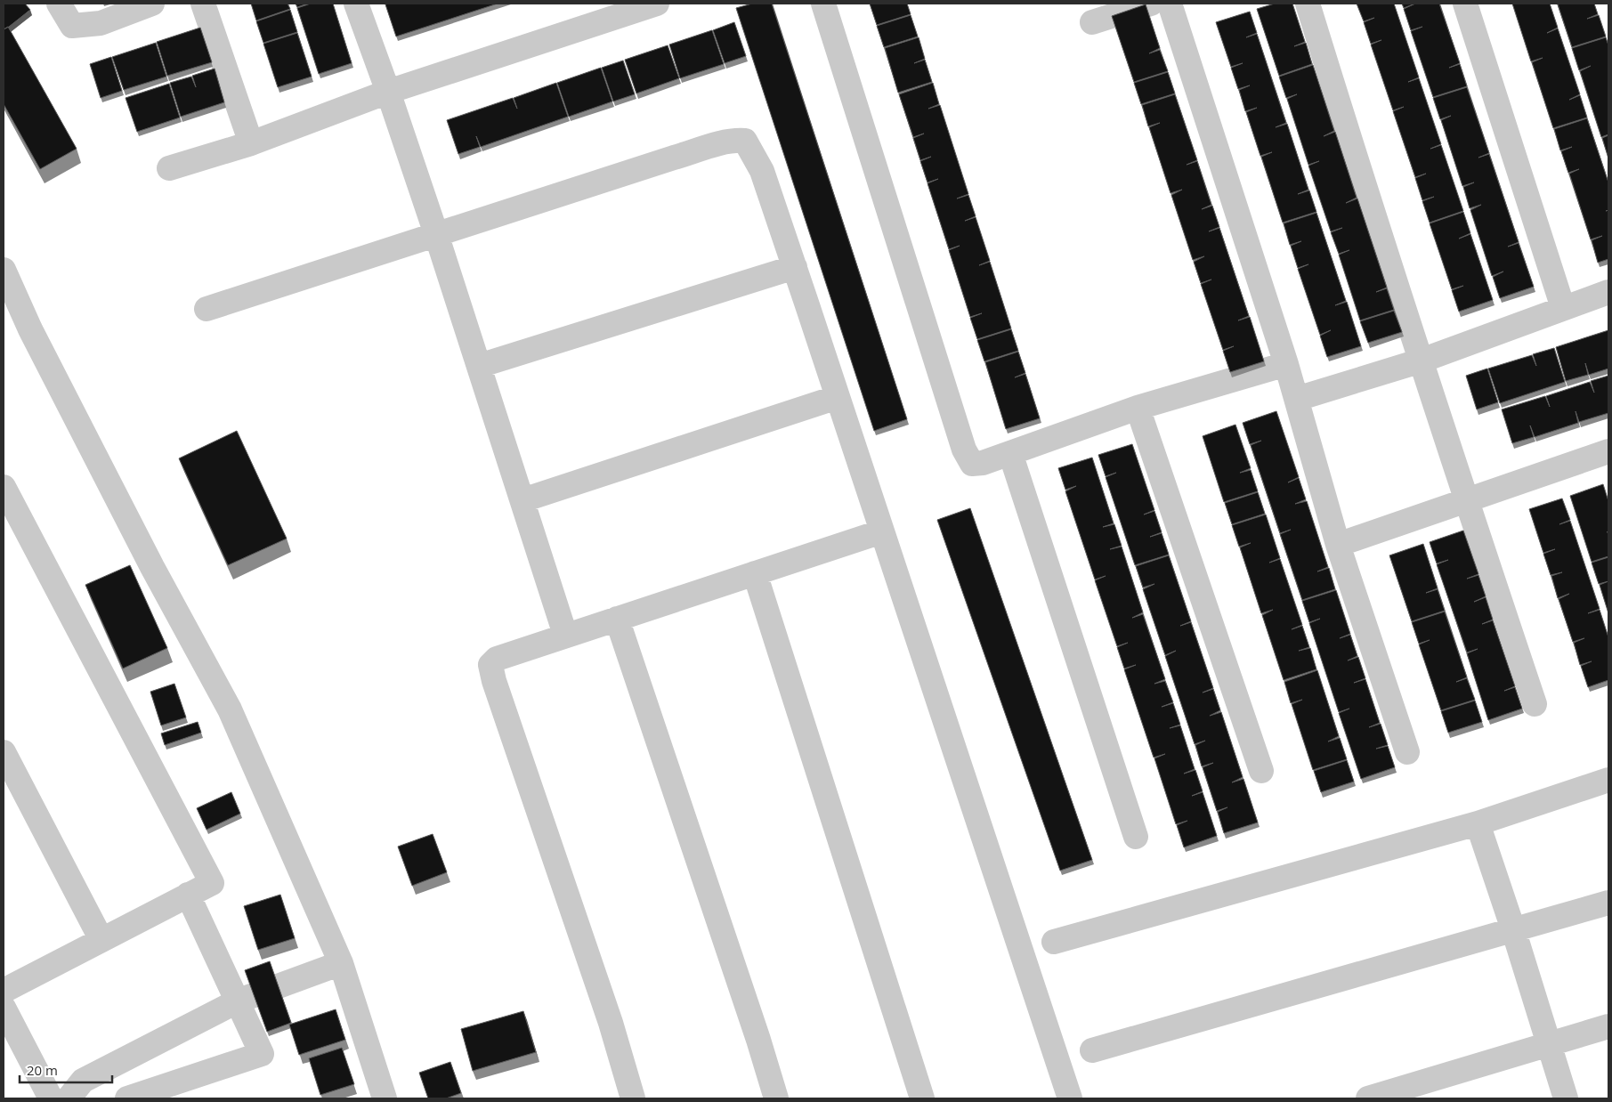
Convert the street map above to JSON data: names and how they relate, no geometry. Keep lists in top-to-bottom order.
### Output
{
  "scale_bar": "20 m"
}
